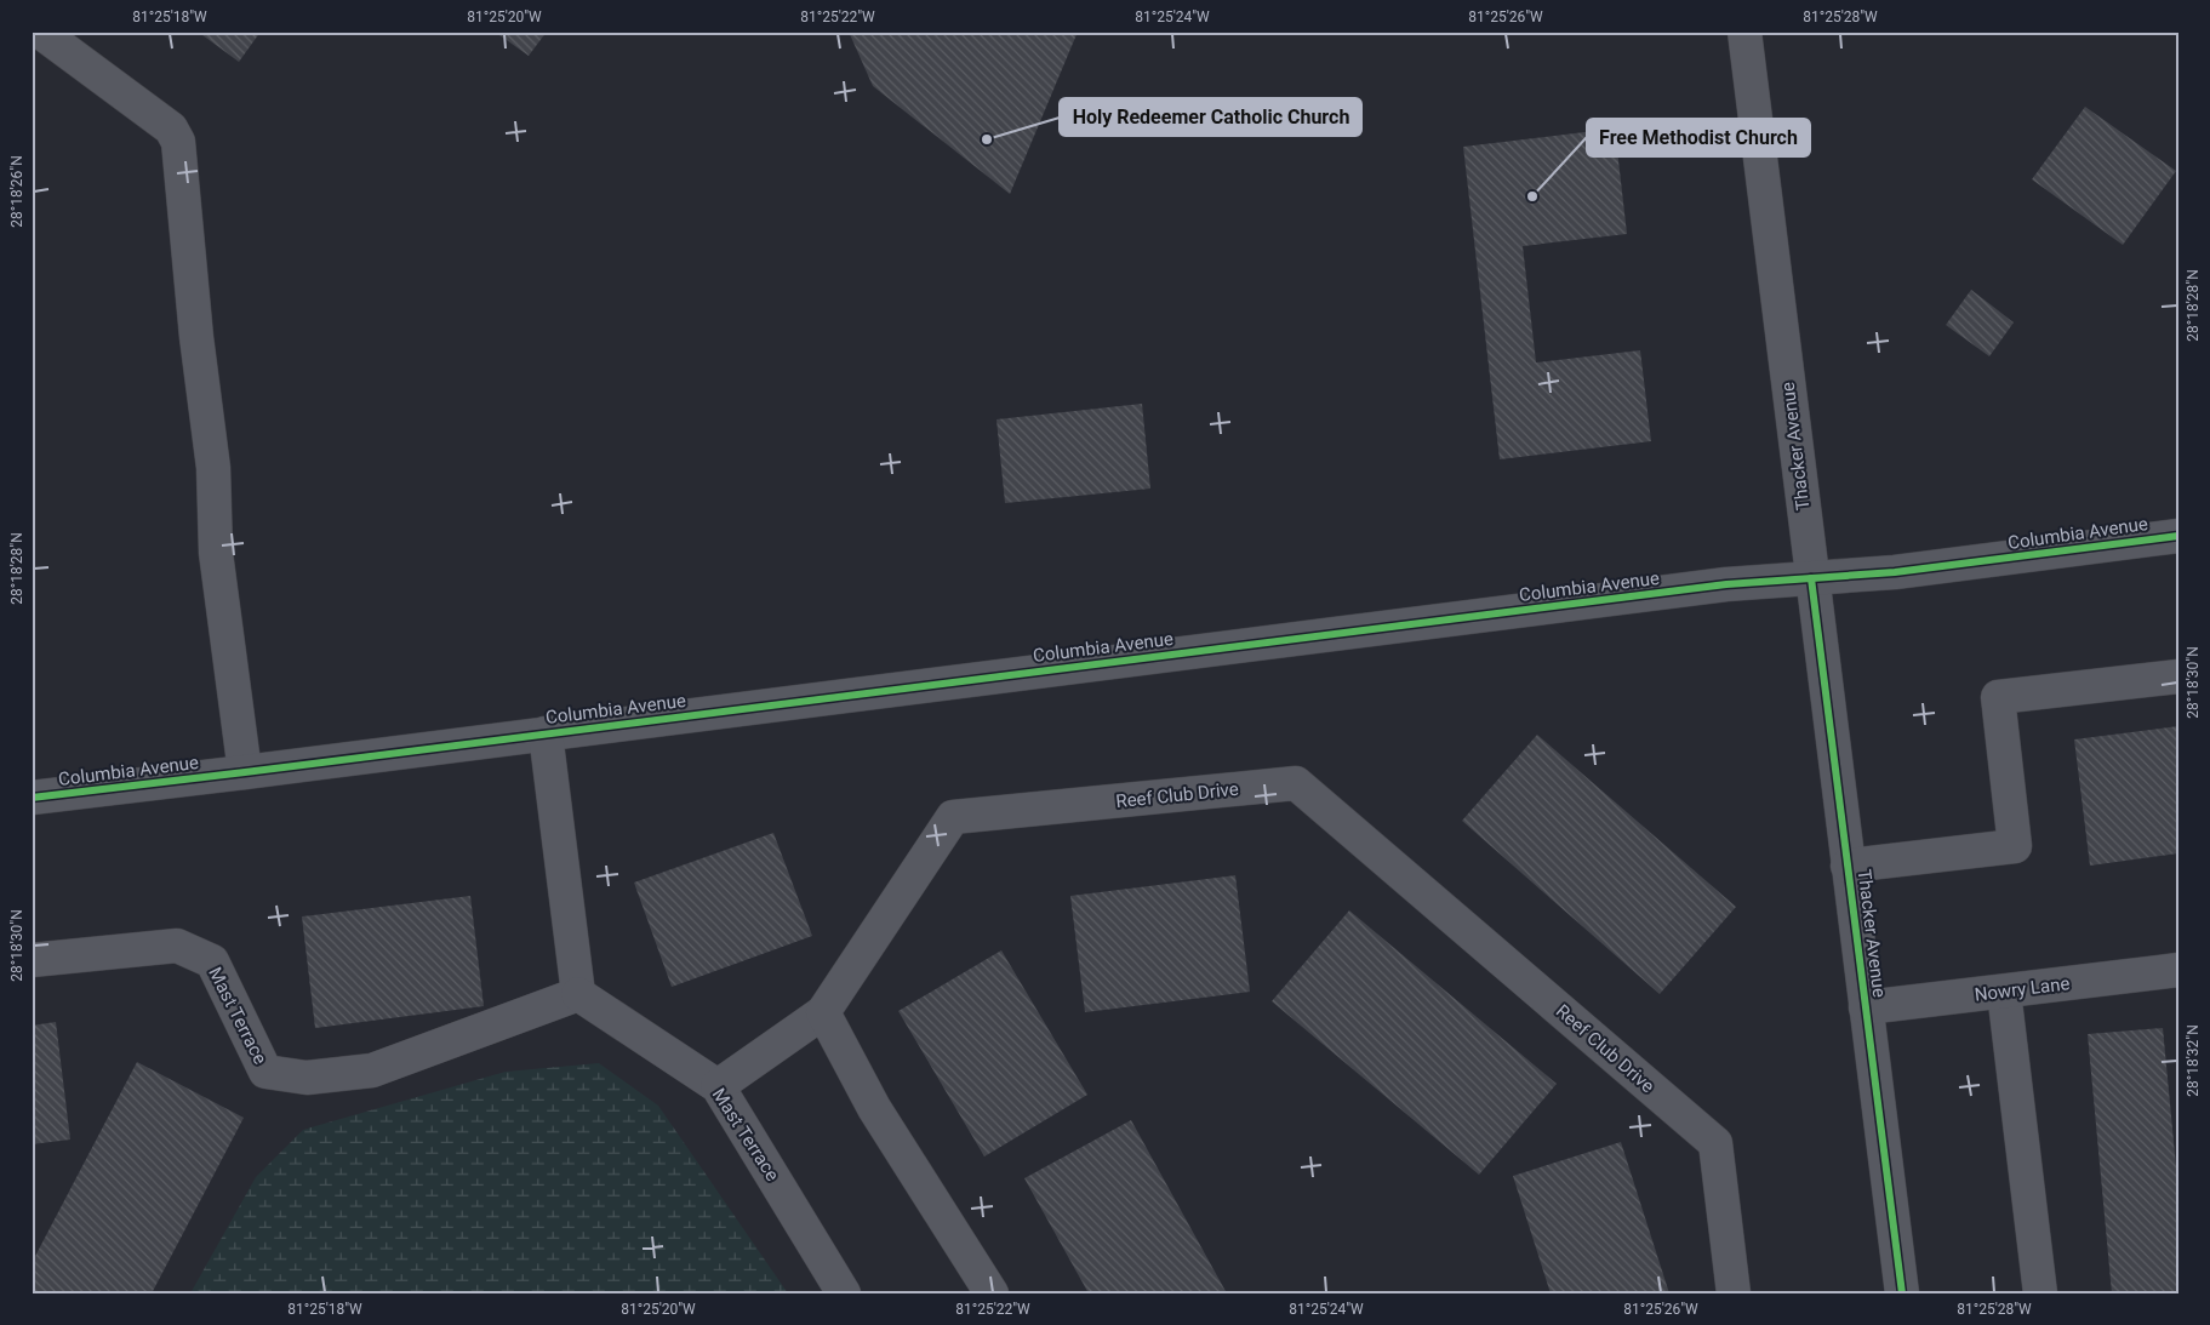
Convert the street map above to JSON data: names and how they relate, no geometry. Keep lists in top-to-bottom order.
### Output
{
  "streets": {
    "street": [
      "Thacker Avenue",
      "Columbia Avenue",
      "Reef Club Drive",
      "Nowry Lane",
      "Mast Terrace"
    ]
  },
  "crossings": [
    ["Thacker Avenue", "Columbia Avenue"],
    ["Thacker Avenue", "Nowry Lane"]
  ],
  "places": ["Holy Redeemer Catholic Church", "Free Methodist Church"],
  "coordinates": [
    "81°25'18\"W",
    "81°25'20\"W",
    "81°25'22\"W",
    "81°25'24\"W",
    "81°25'26\"W",
    "81°25'28\"W",
    "28°18'26\"N",
    "28°18'28\"N",
    "28°18'30\"N",
    "28°18'32\"N"
  ]
}
